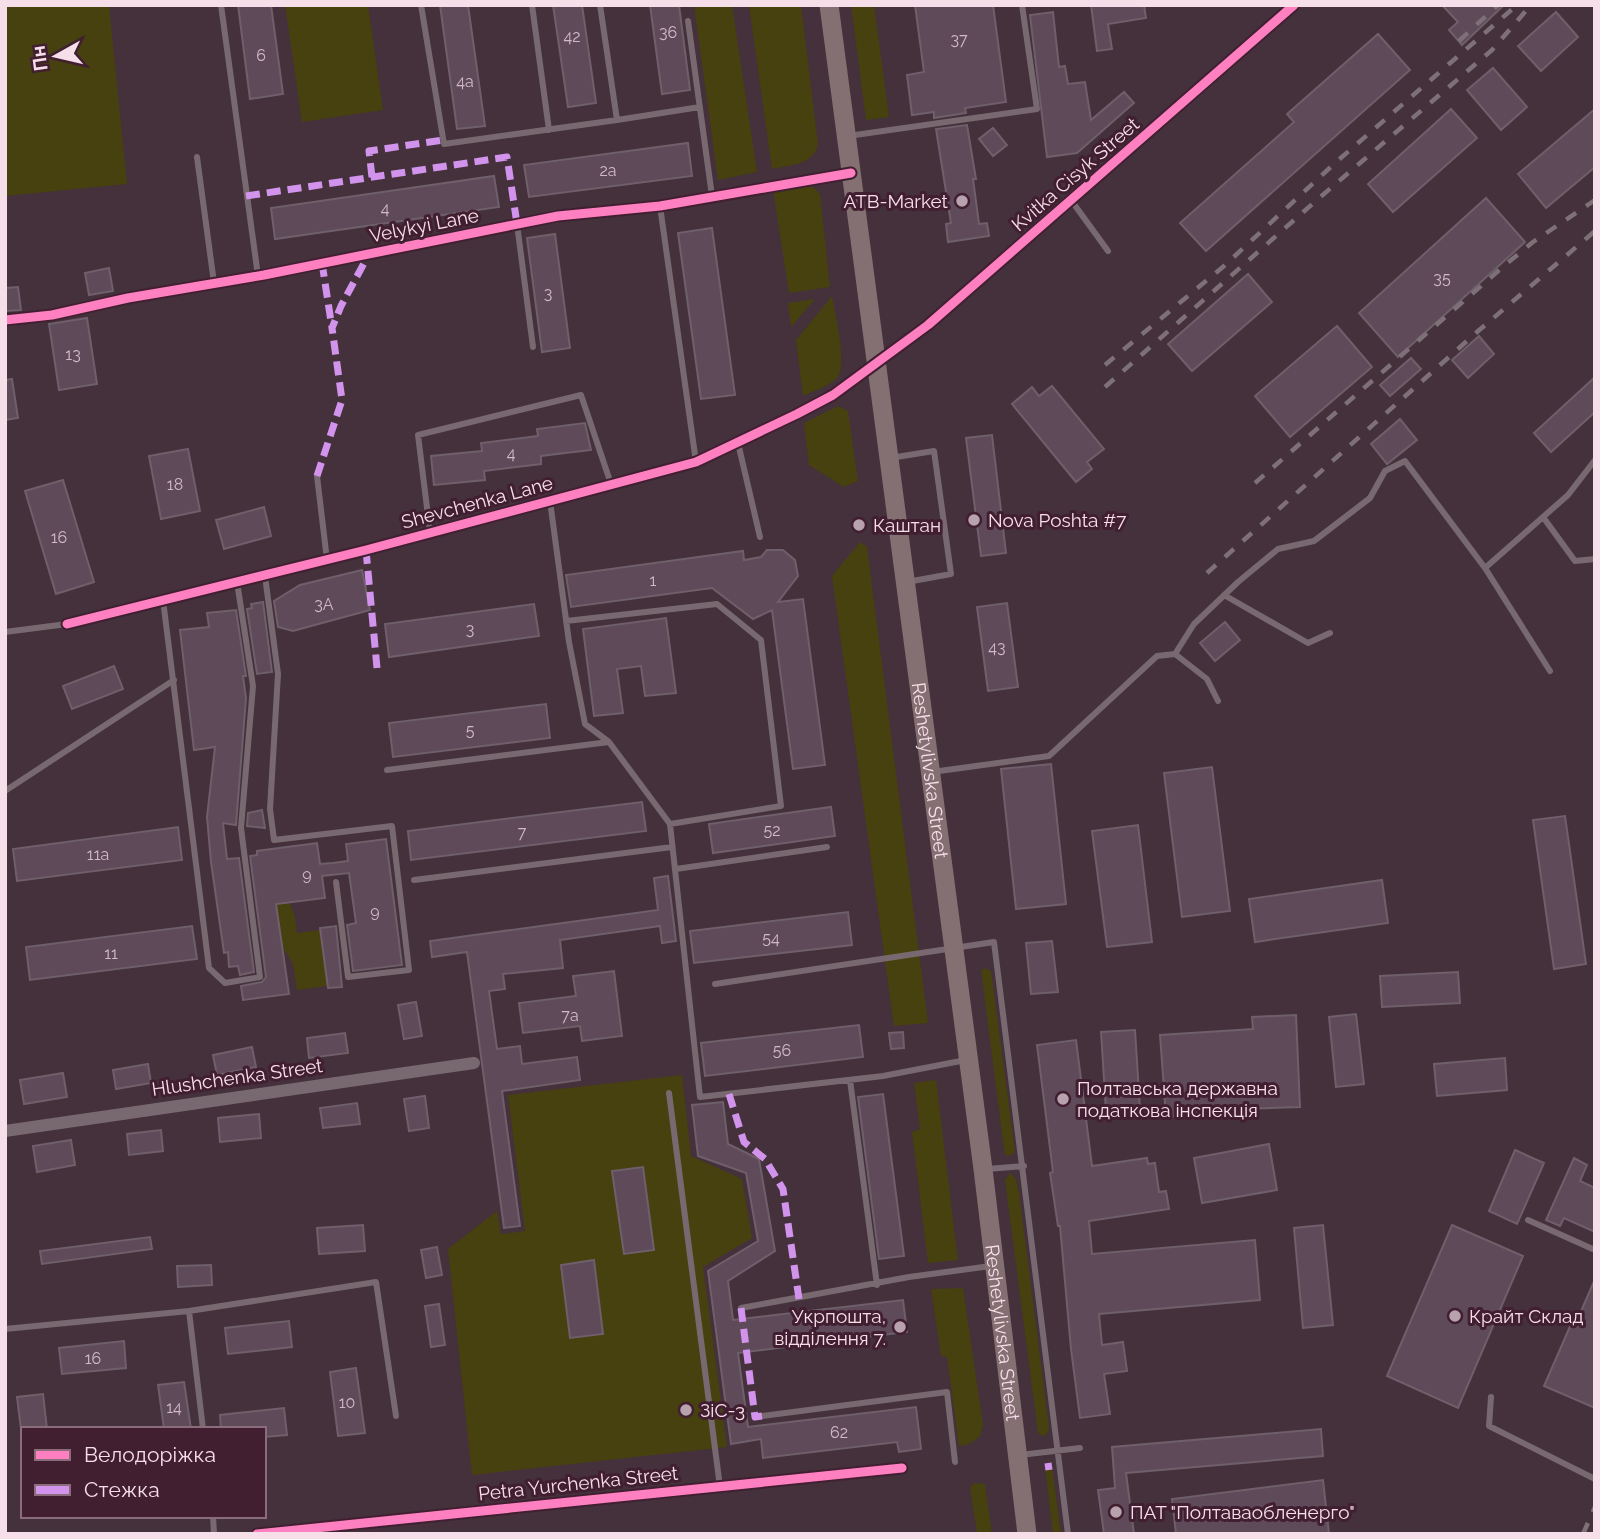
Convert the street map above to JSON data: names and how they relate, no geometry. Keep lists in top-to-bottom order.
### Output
{
  "streets": {
    "main road": ["Reshetylivska Street"],
    "street": [
      "Kvitka Cisyk Street",
      "Velykyi Lane",
      "Shevchenka Lane",
      "Hlushchenka Street",
      "Petra Yurchenka Street"
    ]
  },
  "crossings": [
    ["Kvitka Cisyk Street", "Shevchenka Lane"],
    ["Kvitka Cisyk Street", "Reshetylivska Street"],
    ["Velykyi Lane", "Reshetylivska Street"],
    ["Shevchenka Lane", "Reshetylivska Street"]
  ],
  "places": [
    "ATB-Market",
    "Nova Poshta #7",
    "Каштан",
    "Полтавська державна податкова інспекція",
    "Крайт Склад",
    "Укрпошта, відділення 7.",
    "ЗіС-3",
    "ПАТ \"Полтаваобленерго\""
  ],
  "house_numbers": [
    "36",
    "42",
    "37",
    "6",
    "4а",
    "2а",
    "4",
    "35",
    "3",
    "13",
    "4",
    "18",
    "16",
    "1",
    "3А",
    "3",
    "43",
    "5",
    "52",
    "7",
    "11а",
    "9",
    "9",
    "54",
    "11",
    "7а",
    "56",
    "16",
    "10",
    "14",
    "62"
  ],
  "legend": ["Велодоріжка", "Стежка"],
  "north": "left"
}
